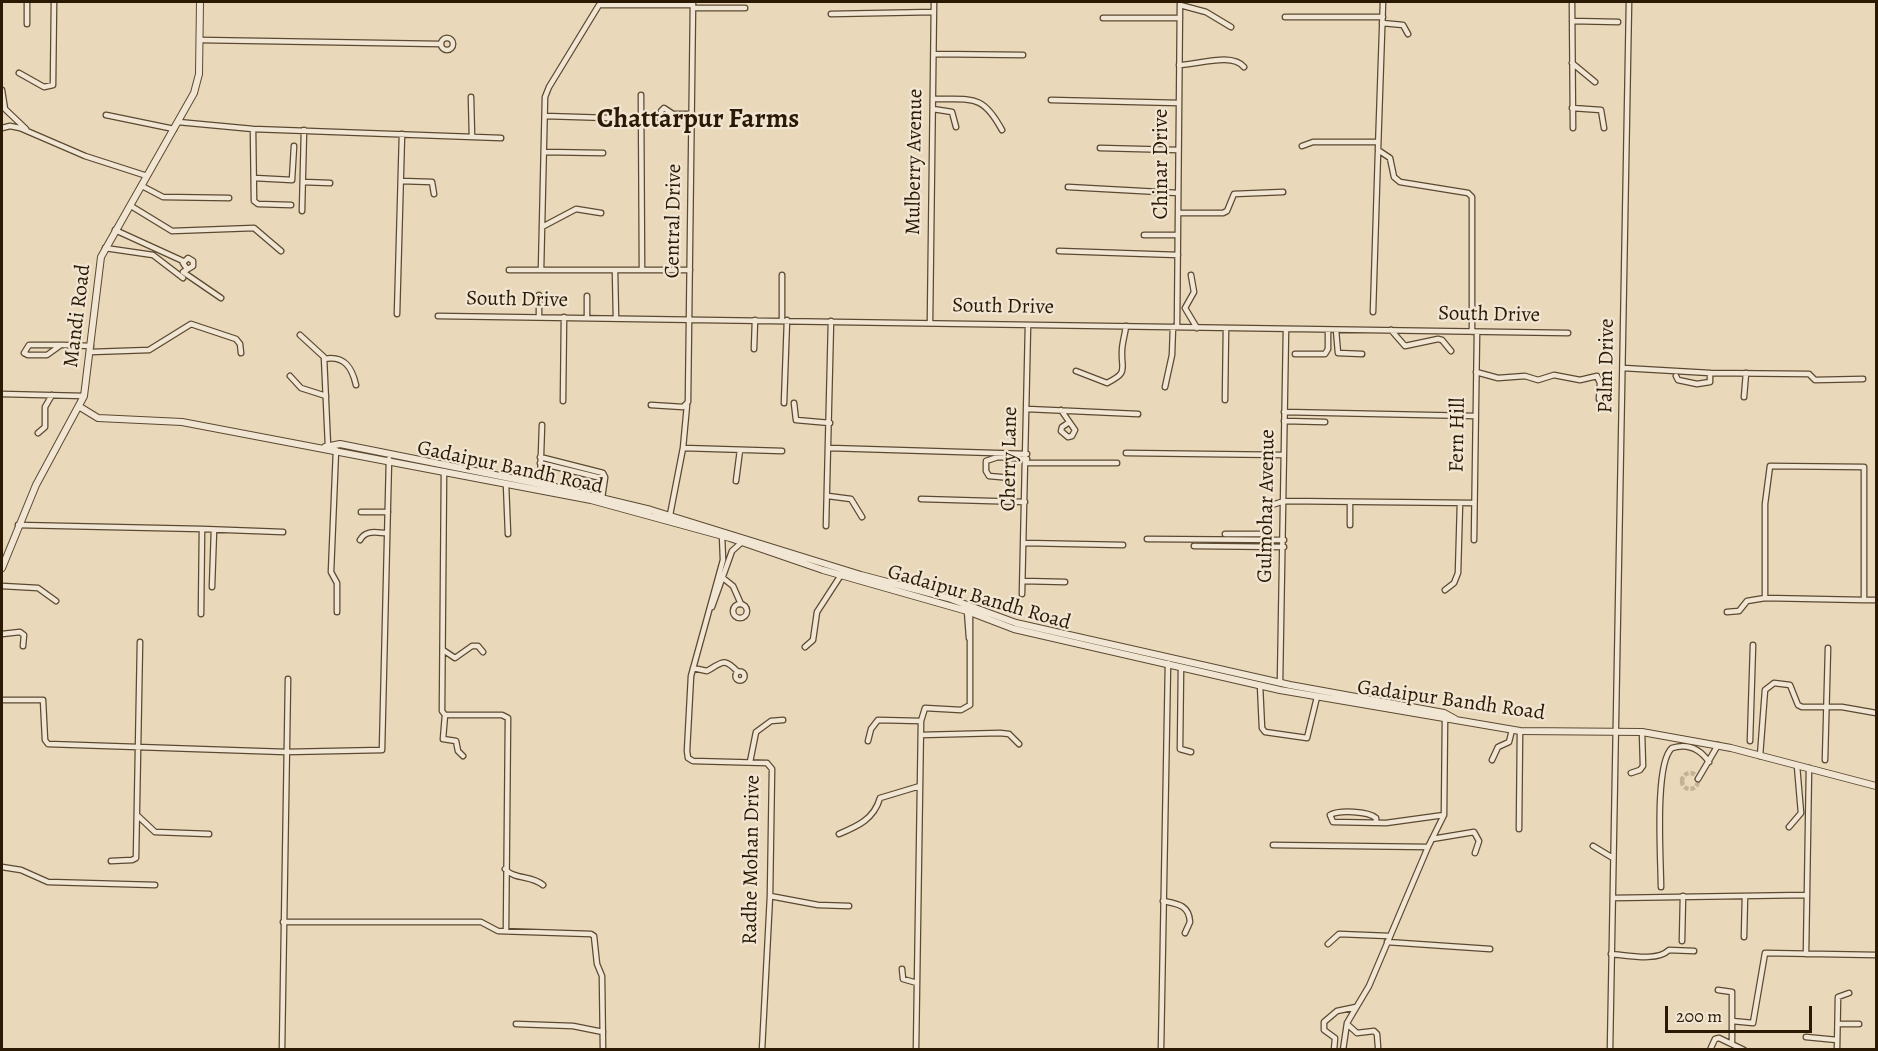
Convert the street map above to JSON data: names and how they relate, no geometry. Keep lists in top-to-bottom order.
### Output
{
  "streets": {
    "street": [
      "Mulberry Avenue",
      "Chinar Drive",
      "Central Drive",
      "South Drive",
      "Mandi Road",
      "Palm Drive",
      "Fern Hill",
      "Cherry Lane",
      "Gadaipur Bandh Road",
      "Gulmohar Avenue",
      "Radhe Mohan Drive"
    ]
  },
  "crossings": [
    ["Mulberry Avenue", "South Drive"],
    ["Chinar Drive", "South Drive"],
    ["Central Drive", "South Drive"],
    ["South Drive", "Fern Hill"],
    ["South Drive", "Cherry Lane"],
    ["South Drive", "Gulmohar Avenue"],
    ["Mandi Road", "Gadaipur Bandh Road"],
    ["Palm Drive", "Gadaipur Bandh Road"],
    ["Gadaipur Bandh Road", "Radhe Mohan Drive"]
  ],
  "districts": ["Chattarpur Farms"],
  "scale_bar": "200 m"
}
